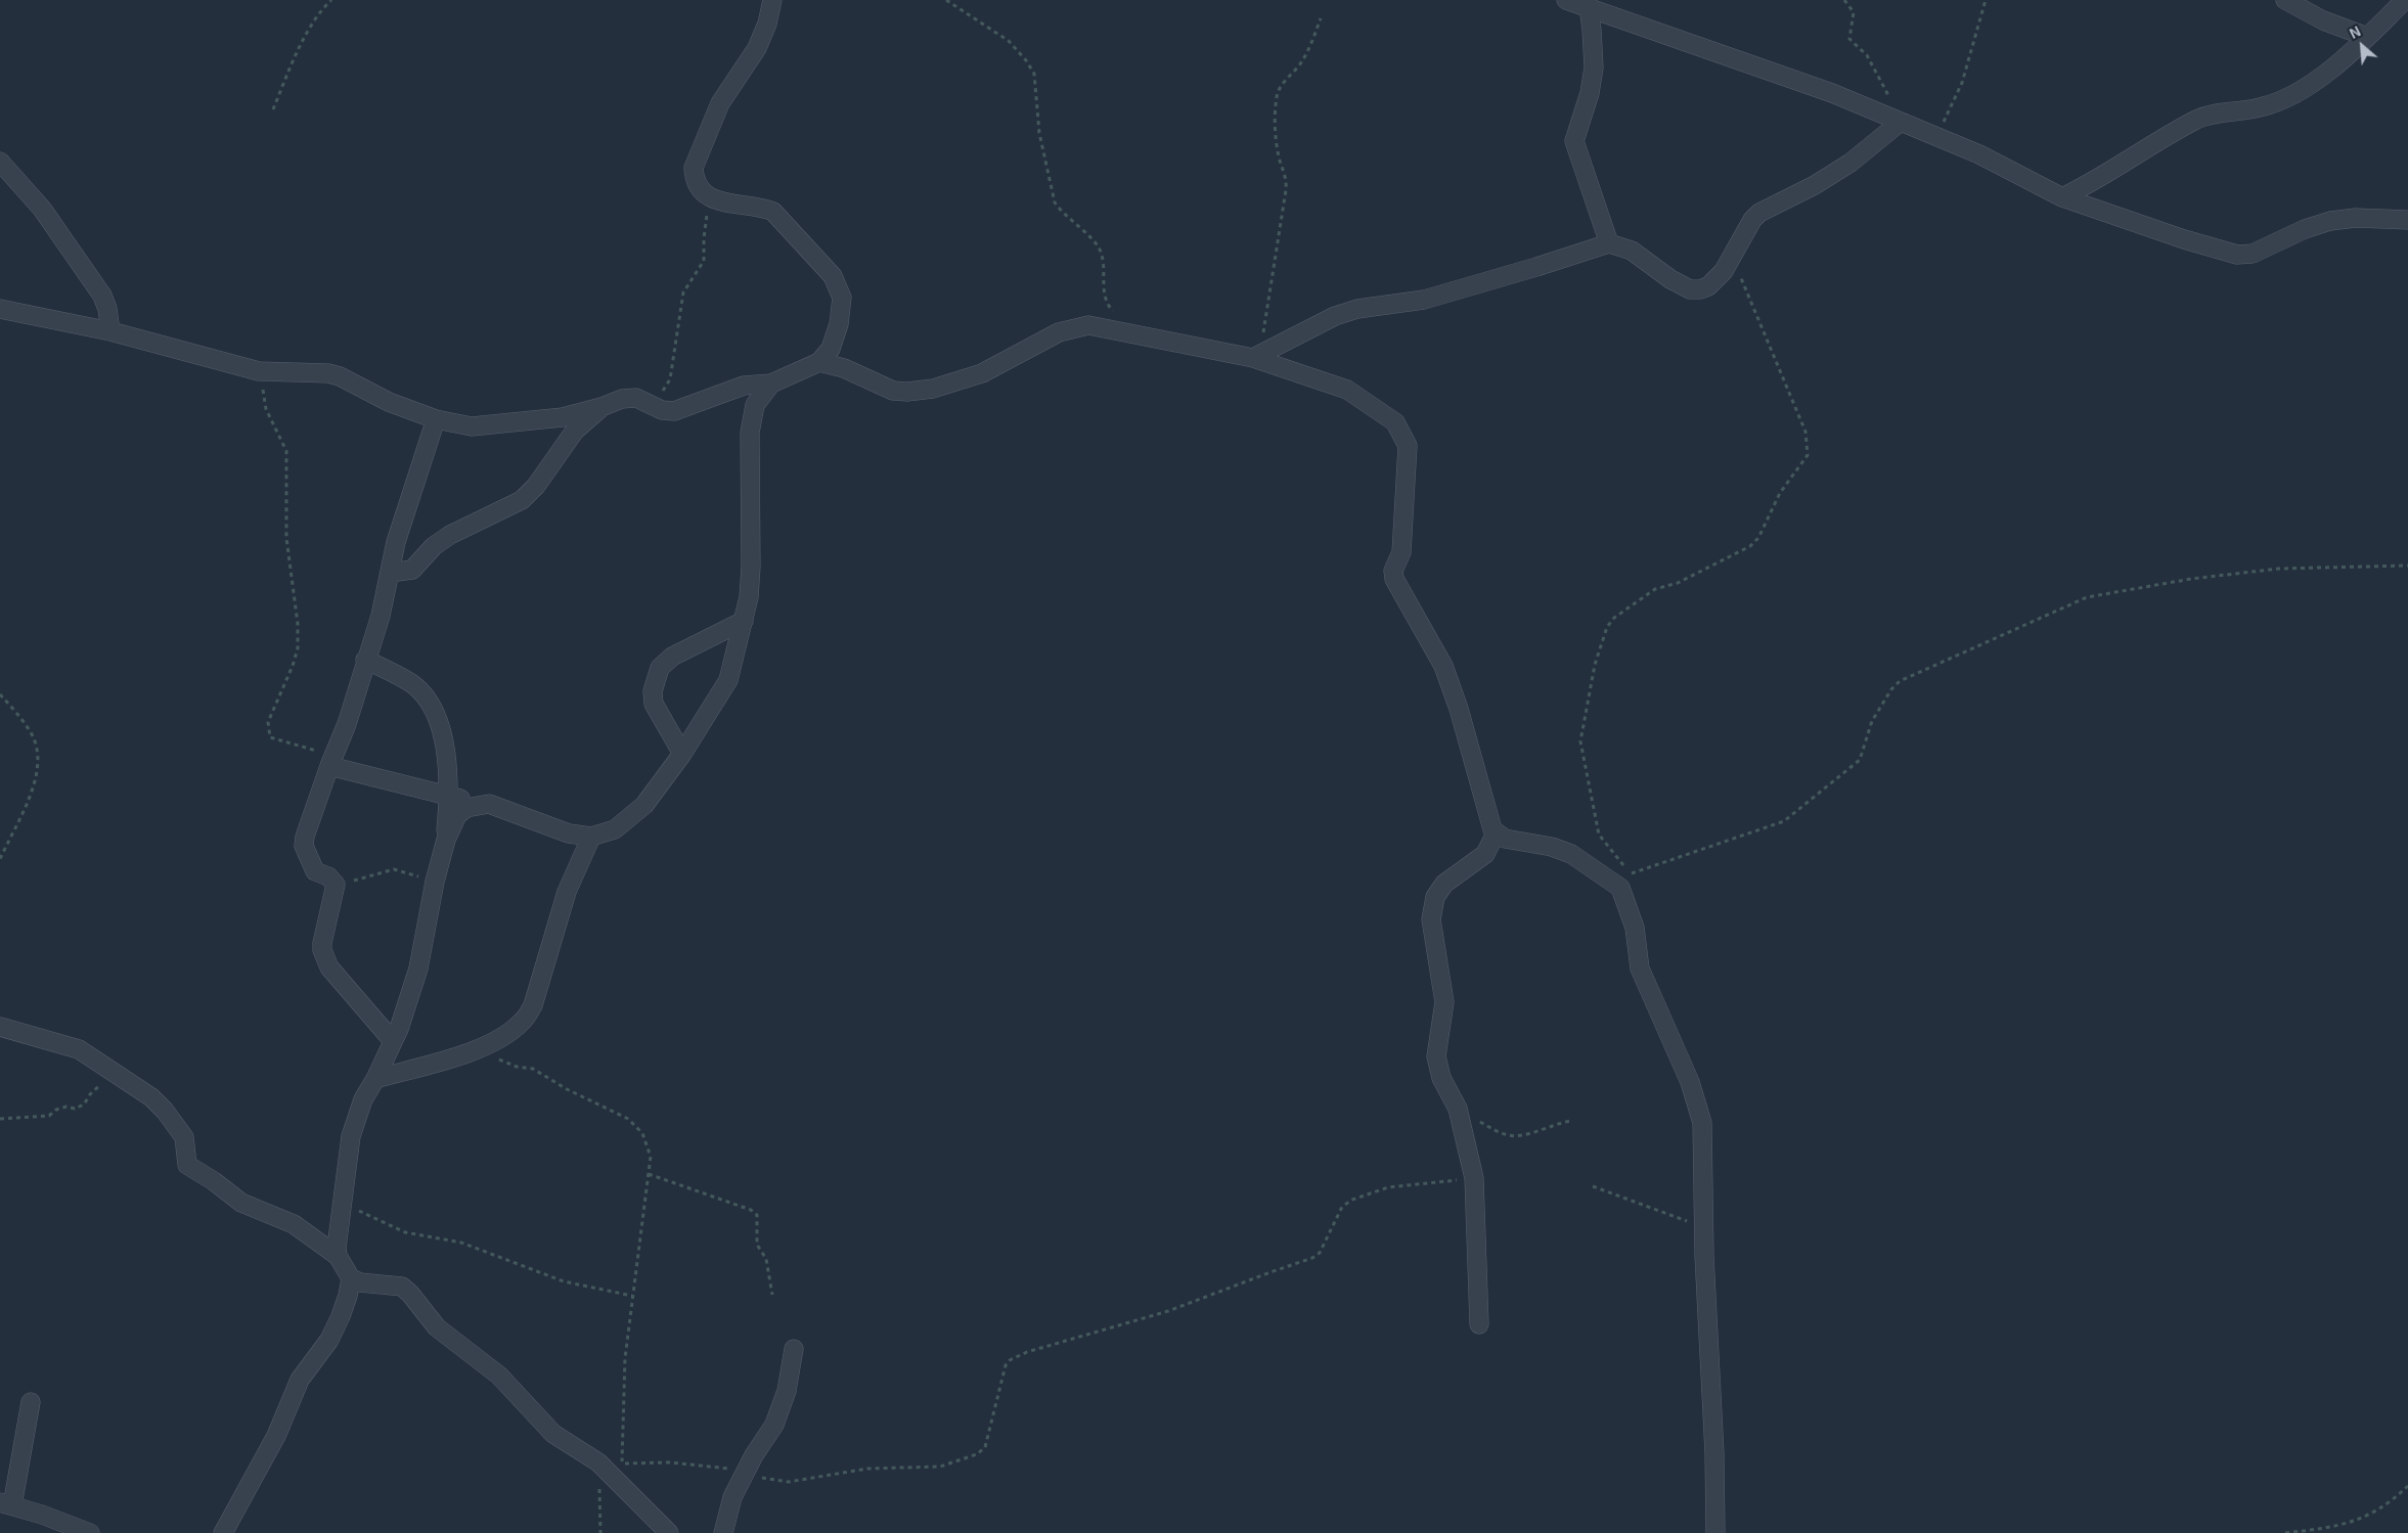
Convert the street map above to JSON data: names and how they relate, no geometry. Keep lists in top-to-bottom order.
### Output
{
  "north": "top left"
}
